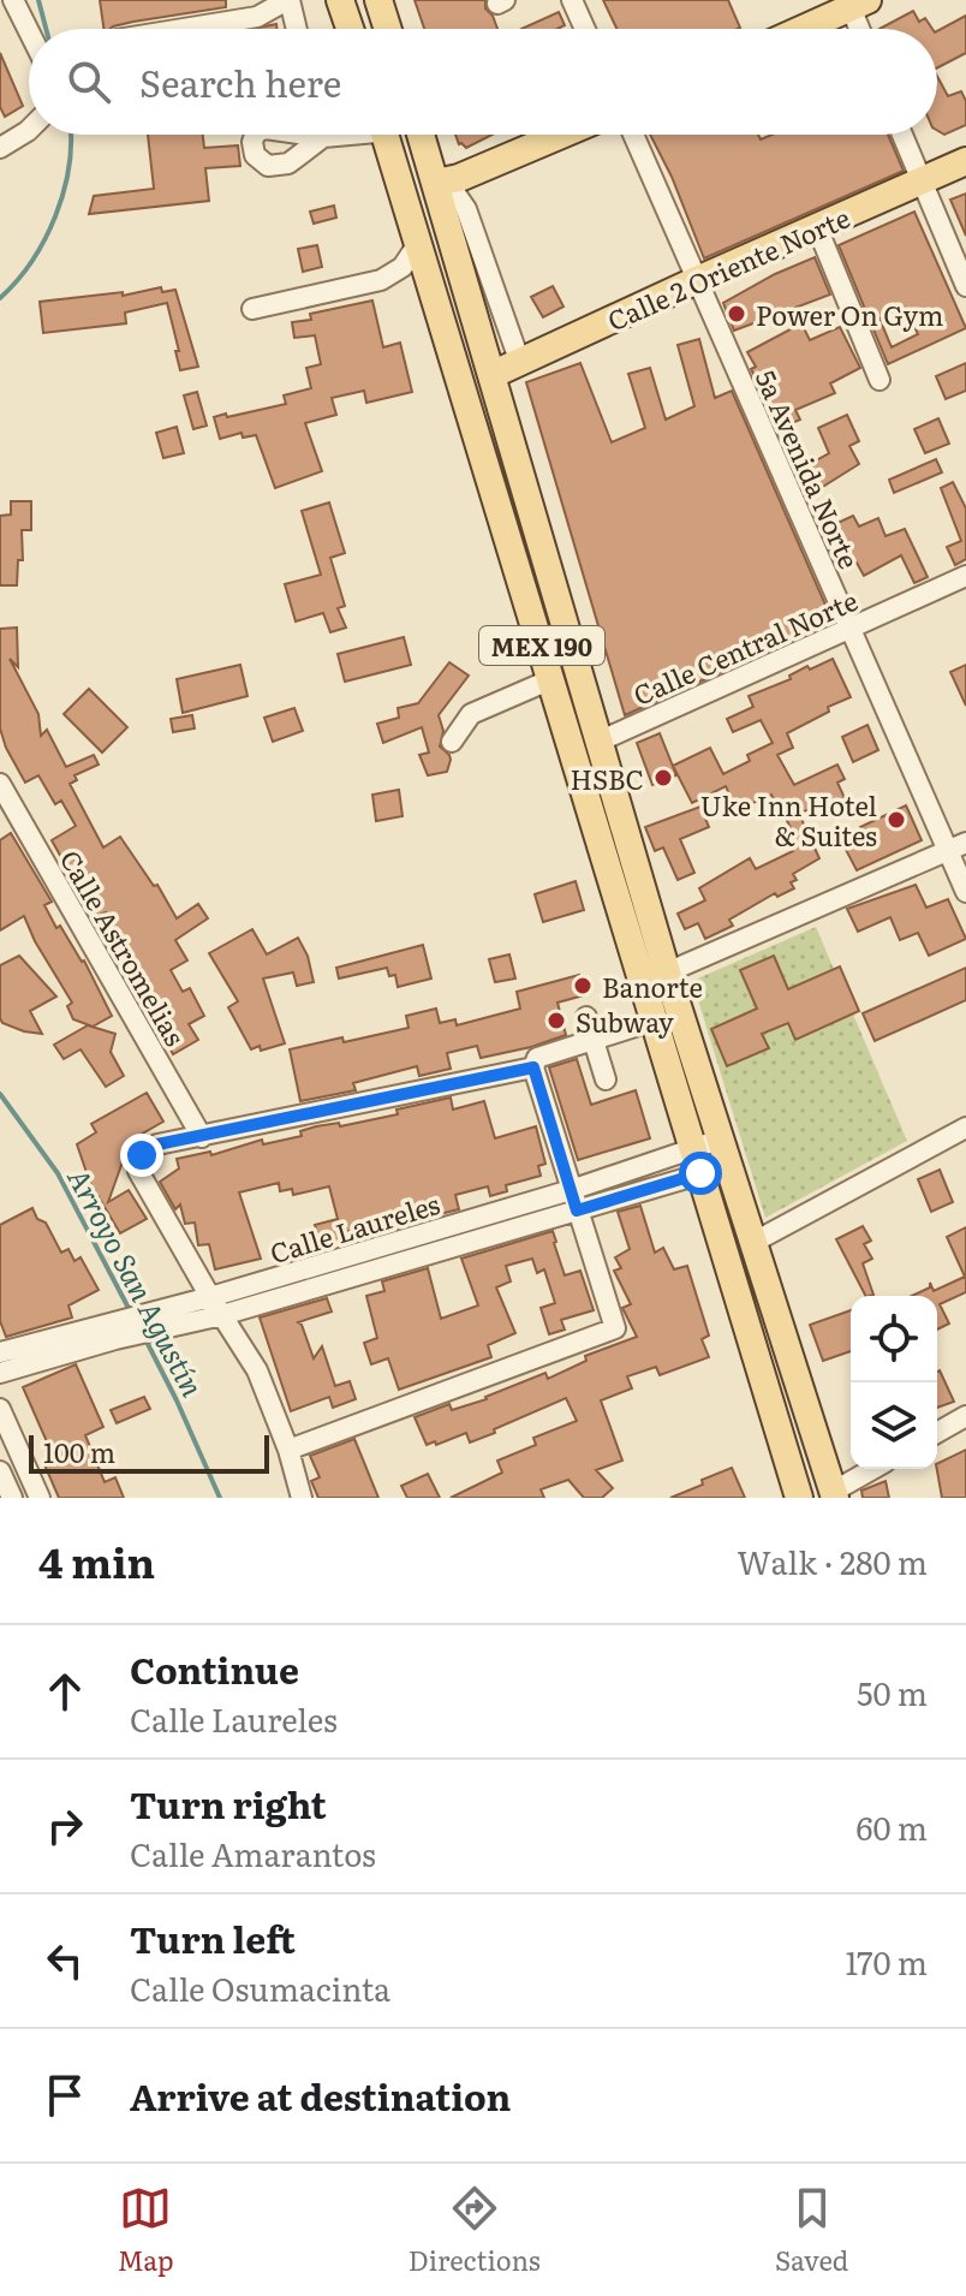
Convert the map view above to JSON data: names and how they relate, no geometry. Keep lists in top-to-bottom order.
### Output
{
  "streets": {
    "main road": ["Calle 2 Oriente Norte", "MEX 190"],
    "street": [
      "5a Avenida Norte",
      "Calle Central Norte",
      "Calle Astromelias",
      "Calle Laureles"
    ]
  },
  "crossings": [
    ["Calle 2 Oriente Norte", "5a Avenida Norte"],
    ["Calle 2 Oriente Norte", "MEX 190"],
    ["5a Avenida Norte", "Calle Central Norte"],
    ["MEX 190", "Calle Central Norte"],
    ["MEX 190", "Calle Laureles"]
  ],
  "water": ["Arroyo San Agustín"],
  "places": [
    "Power On Gym",
    "HSBC",
    "Uke Inn Hotel & Suites",
    "Banorte",
    "Subway"
  ],
  "scale_bar": "100 m",
  "page": {
    "search": "Search here",
    "scale": "100 m",
    "heading": ["4 min", "Walk · 280 m"],
    "list": [
      ["Continue", "Calle Laureles", "50 m"],
      ["Turn right", "Calle Amarantos", "60 m"],
      ["Turn left", "Calle Osumacinta", "170 m"],
      "Arrive at destination"
    ],
    "nav": ["Map", "Directions", "Saved"]
  }
}
